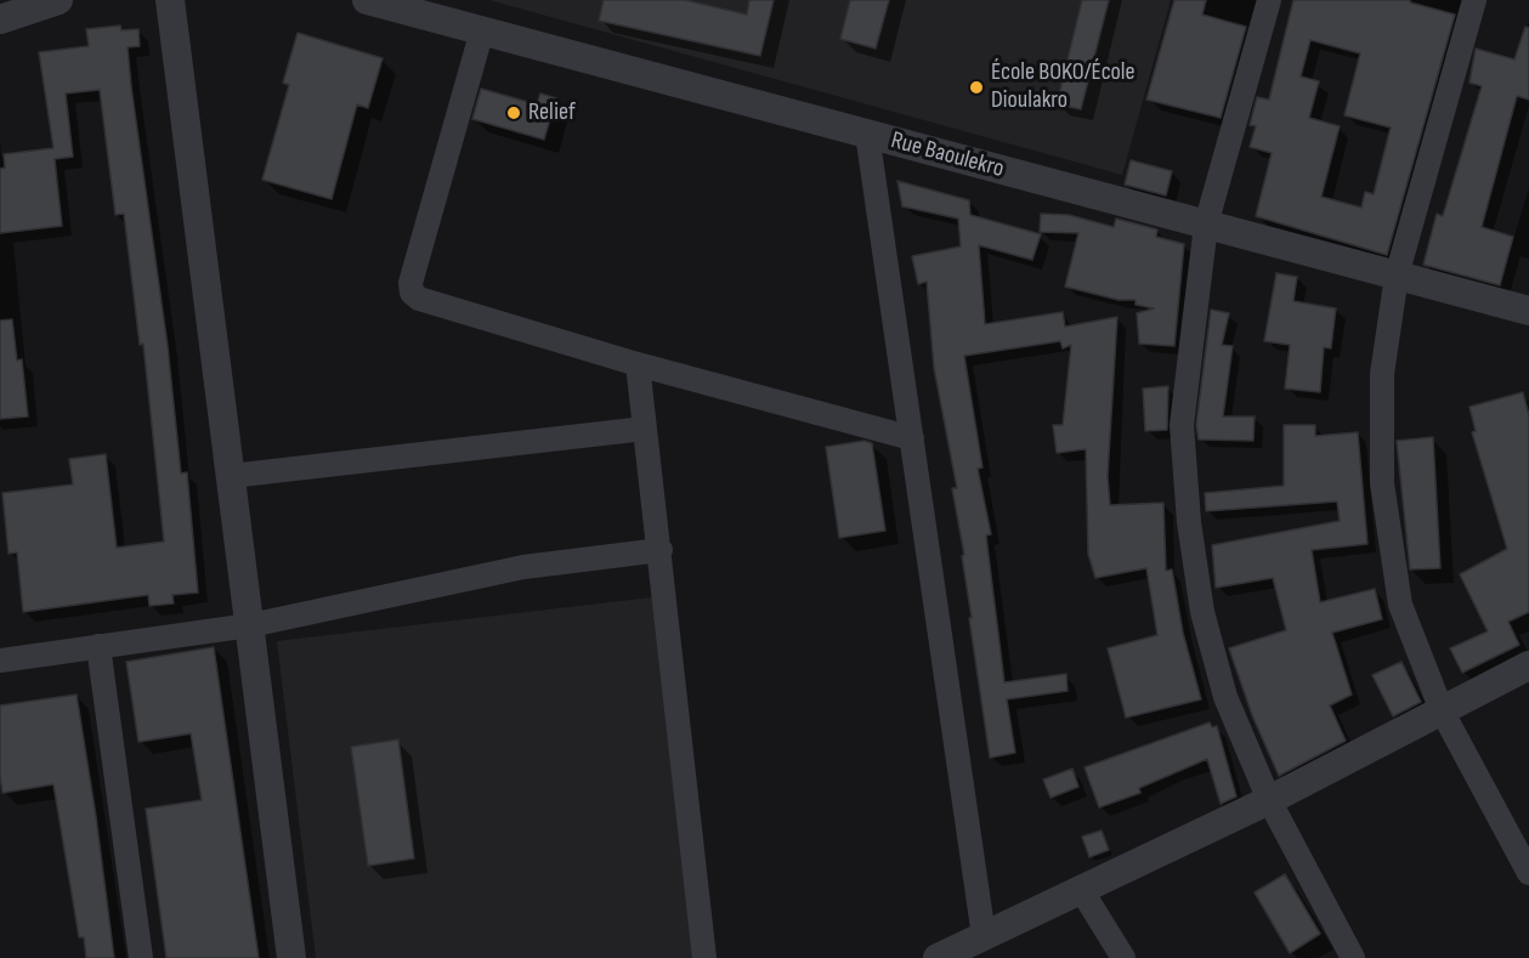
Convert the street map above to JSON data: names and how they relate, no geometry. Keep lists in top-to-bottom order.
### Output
{
  "streets": {
    "street": ["Rue Baoulekro"]
  },
  "places": ["École BOKO/École Dioulakro", "Relief"]
}
